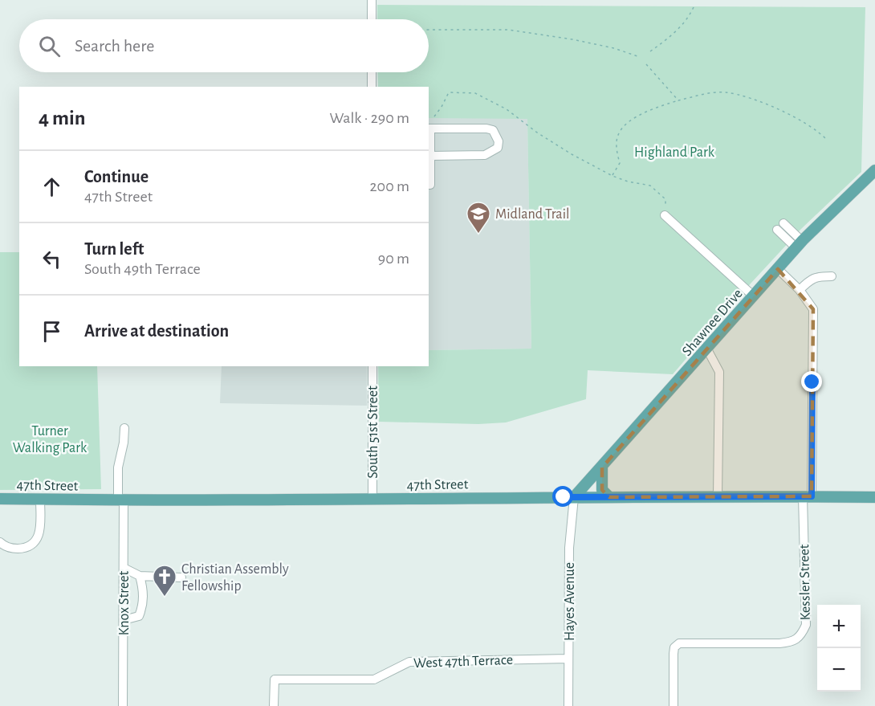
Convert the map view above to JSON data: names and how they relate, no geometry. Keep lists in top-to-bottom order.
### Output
{
  "streets": {
    "main road": ["Shawnee Drive", "47th Street"],
    "street": [
      "South 51st Street",
      "Kessler Street",
      "Hayes Avenue",
      "Knox Street",
      "West 47th Terrace"
    ]
  },
  "crossings": [
    ["Shawnee Drive", "47th Street"],
    ["Shawnee Drive", "Kessler Street"],
    ["Shawnee Drive", "Hayes Avenue"],
    ["South 51st Street", "47th Street"],
    ["47th Street", "Kessler Street"],
    ["47th Street", "Hayes Avenue"],
    ["47th Street", "Knox Street"],
    ["Hayes Avenue", "West 47th Terrace"]
  ],
  "parks": ["Highland Park", "Turner Walking Park"],
  "places": {
    "school or university": ["Midland Trail"],
    "church": ["Christian Assembly Fellowship"]
  },
  "page": {
    "search": "Search here",
    "heading": ["4 min", "Walk · 290 m"],
    "list": [
      ["Continue", "47th Street", "200 m"],
      ["Turn left", "South 49th Terrace", "90 m"],
      "Arrive at destination"
    ],
    "map_buttons": ["+", "−"]
  }
}
